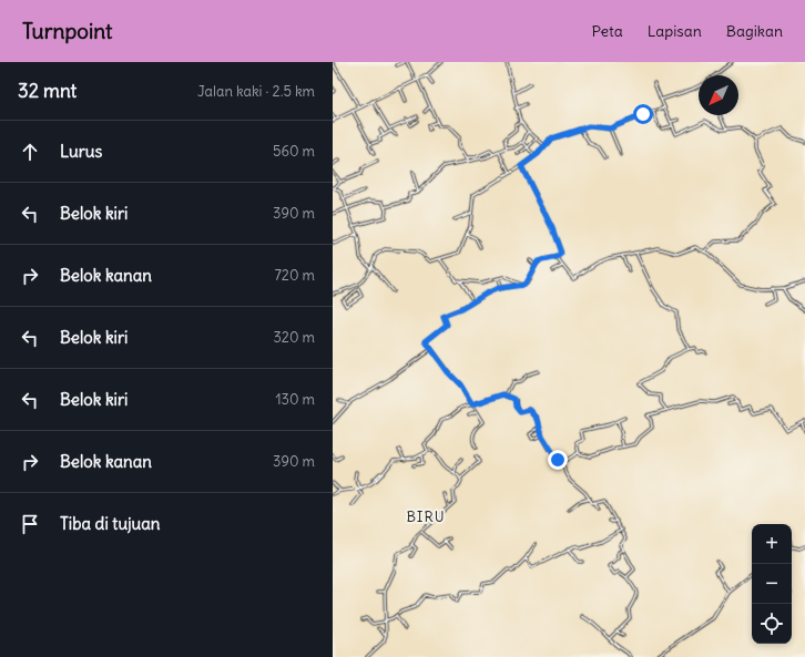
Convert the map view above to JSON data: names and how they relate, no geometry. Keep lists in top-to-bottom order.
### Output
{
  "districts": ["BIRU"],
  "north": "bottom left",
  "page": {
    "header": "Turnpoint",
    "nav": ["Peta", "Lapisan", "Bagikan"],
    "heading": ["32 mnt", "Jalan kaki · 2.5 km"],
    "list": [
      ["Lurus", "560 m"],
      ["Belok kiri", "390 m"],
      ["Belok kanan", "720 m"],
      ["Belok kiri", "320 m"],
      ["Belok kiri", "130 m"],
      ["Belok kanan", "390 m"],
      "Tiba di tujuan"
    ],
    "map_buttons": ["+", "−"]
  }
}
